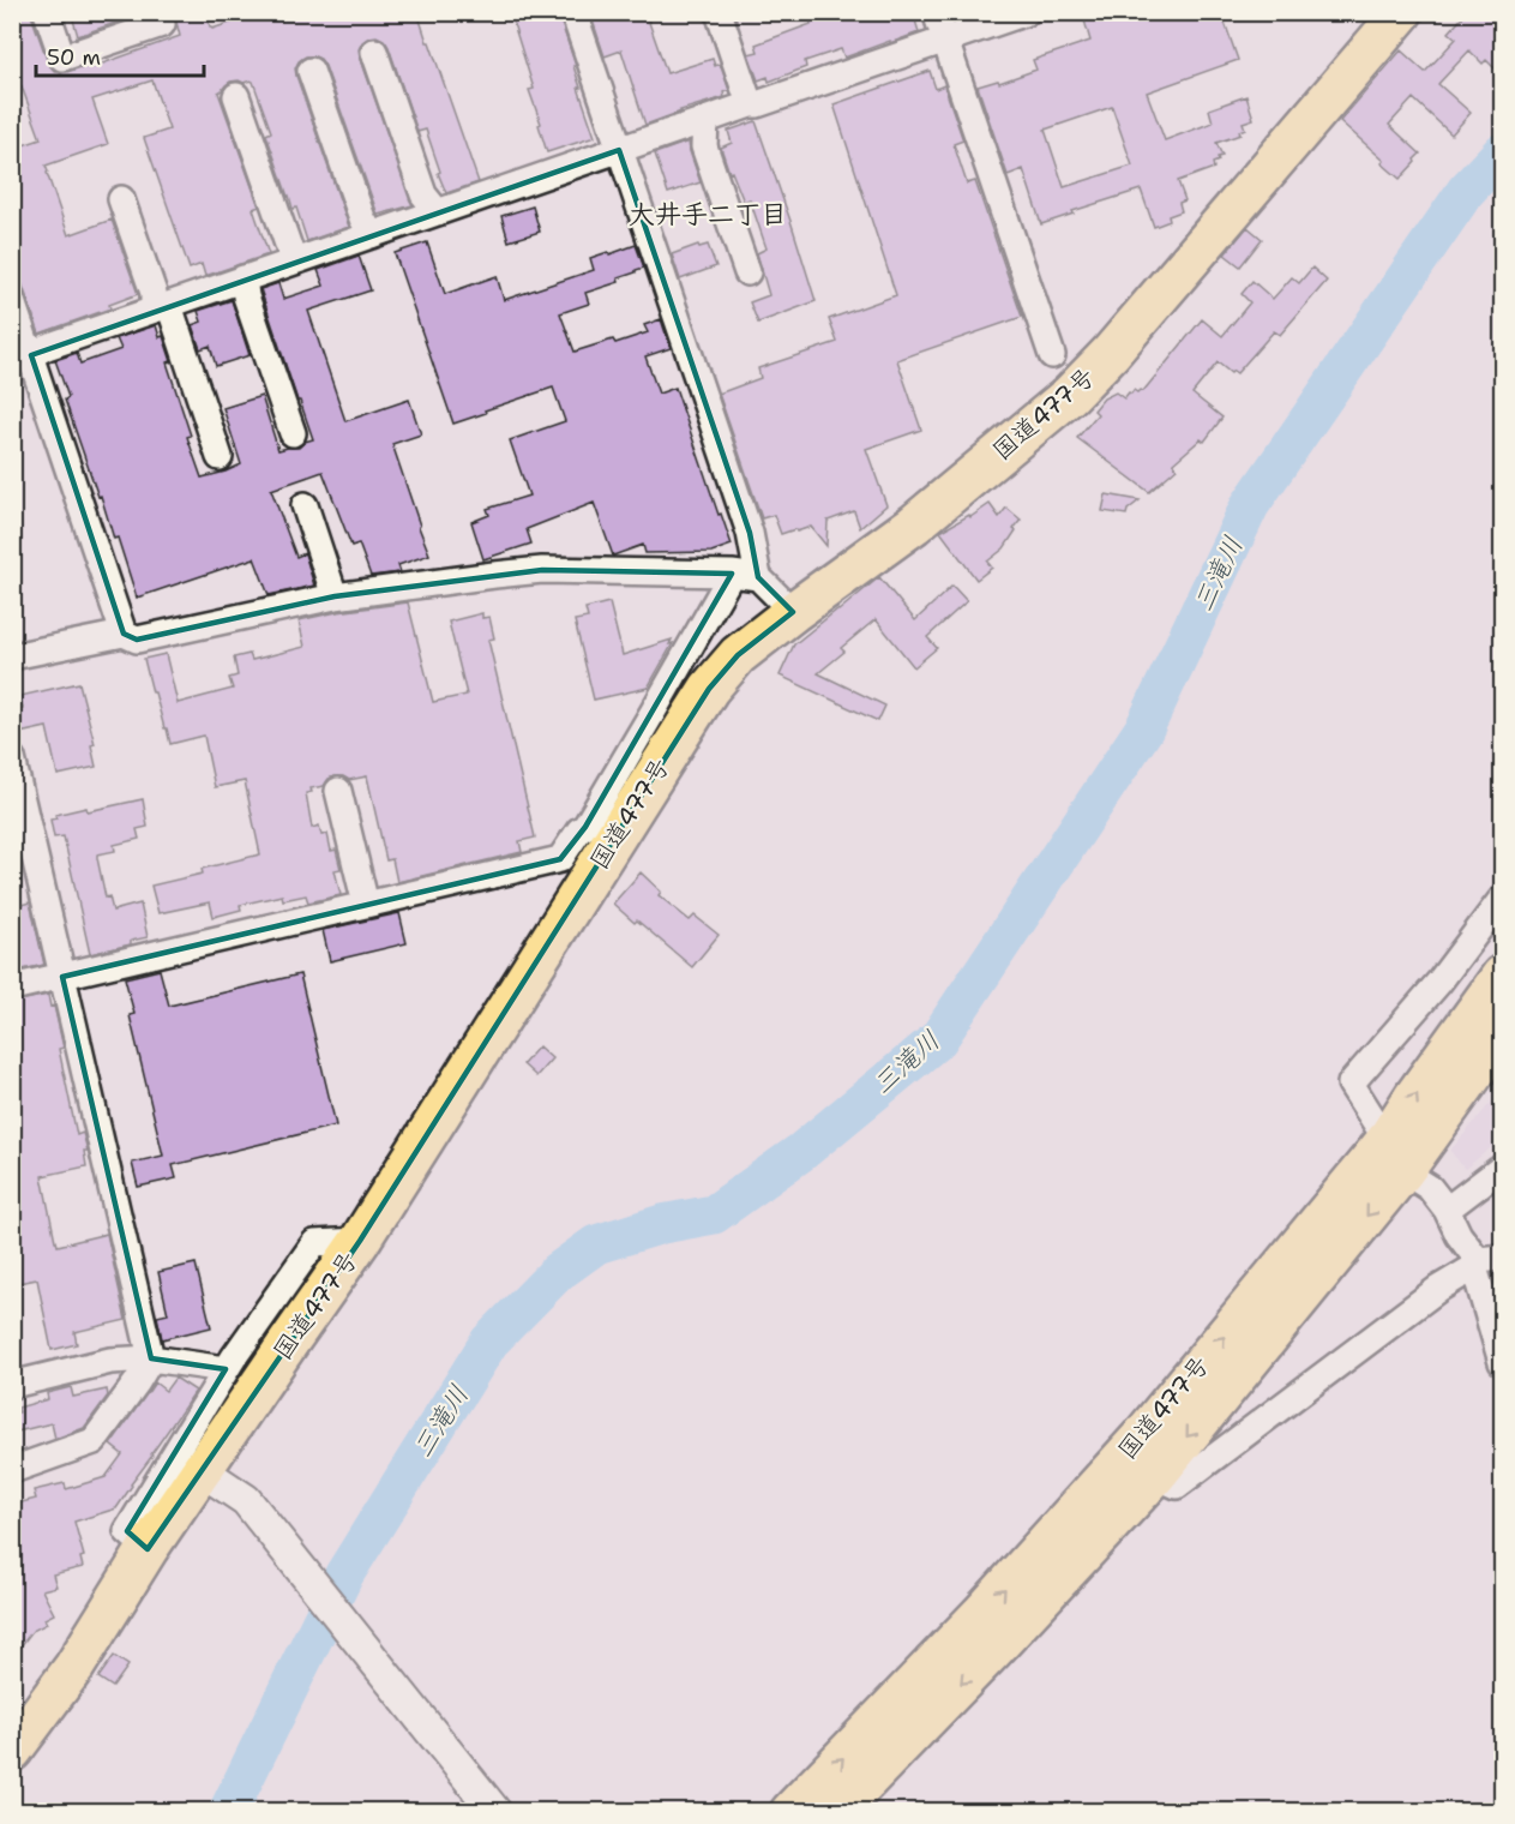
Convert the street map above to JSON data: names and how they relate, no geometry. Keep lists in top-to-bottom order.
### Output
{
  "streets": {
    "highway": ["国道477号"]
  },
  "districts": ["大井手二丁目"],
  "water": ["三滝川"],
  "scale_bar": "50 m"
}
